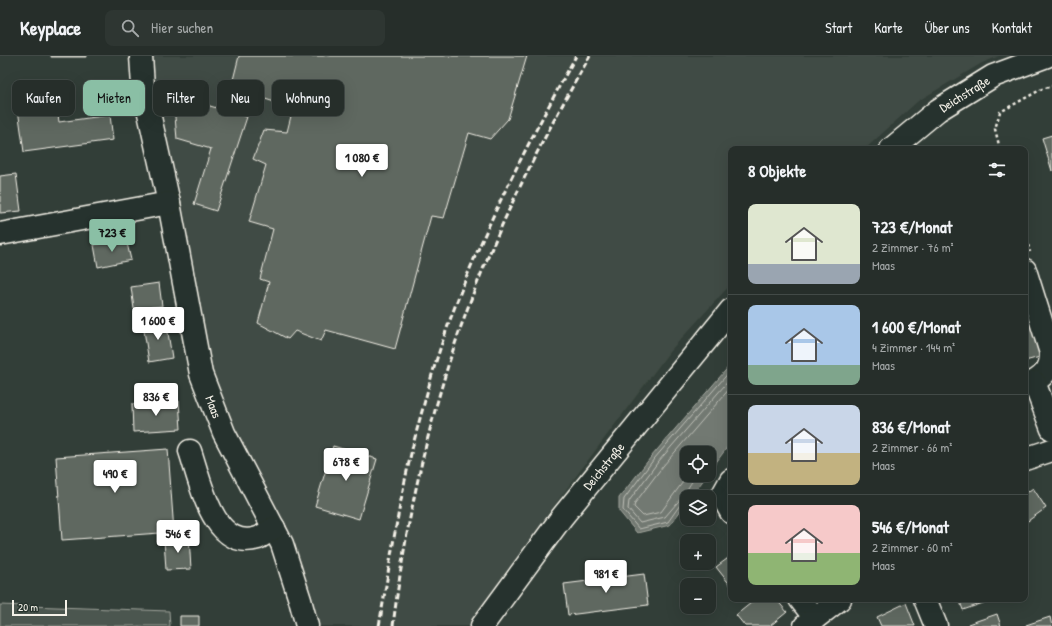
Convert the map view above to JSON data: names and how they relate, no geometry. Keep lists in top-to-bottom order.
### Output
{
  "streets": {
    "street": ["Deichstraße", "Maas"]
  },
  "scale_bar": "20 m",
  "page": {
    "header": "Keyplace",
    "search": "Hier suchen",
    "nav": [
      "Start",
      "Karte",
      "Über uns",
      "Kontakt"
    ],
    "chip": [
      "Kaufen",
      "Mieten",
      "Filter",
      "Neu",
      "Wohnung"
    ],
    "price": [
      "1 080 €",
      "723 €",
      "1 600 €",
      "836 €",
      "678 €",
      "490 €",
      "546 €",
      "981 €"
    ],
    "heading": "8 Objekte",
    "list": [
      {
        "name": "723 €/Monat",
        "note": "2 Zimmer · 76 m² · Maas"
      },
      {
        "name": "1 600 €/Monat",
        "note": "4 Zimmer · 144 m² · Maas"
      },
      {
        "name": "836 €/Monat",
        "note": "2 Zimmer · 66 m² · Maas"
      },
      {
        "name": "546 €/Monat",
        "note": "2 Zimmer · 60 m² · Maas"
      }
    ],
    "map_buttons": ["+", "−"],
    "scale": "20 m"
  }
}
